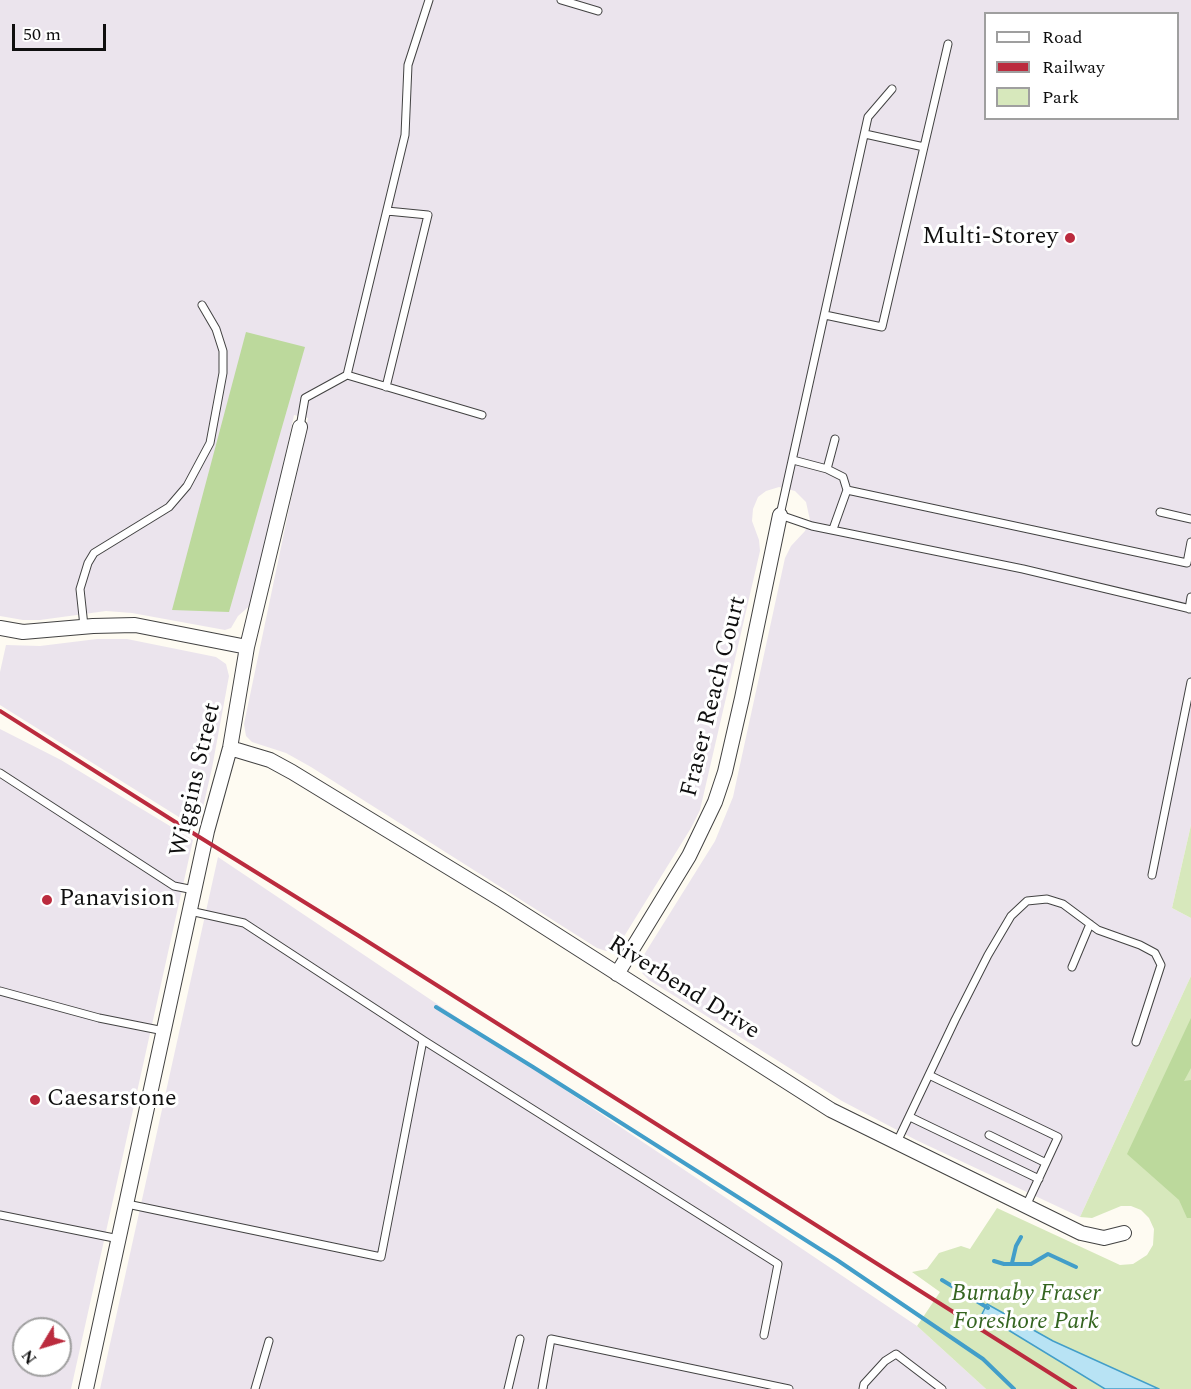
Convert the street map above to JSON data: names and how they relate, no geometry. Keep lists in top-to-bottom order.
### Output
{
  "streets": {
    "street": ["Fraser Reach Court", "Wiggins Street", "Riverbend Drive"]
  },
  "crossings": [
    ["Fraser Reach Court", "Riverbend Drive"],
    ["Wiggins Street", "Riverbend Drive"]
  ],
  "parks": ["Burnaby Fraser Foreshore Park"],
  "places": ["Multi-Storey", "Panavision", "Caesarstone"],
  "legend": ["Road", "Railway", "Park"],
  "scale_bar": "50 m",
  "north": "bottom left"
}
